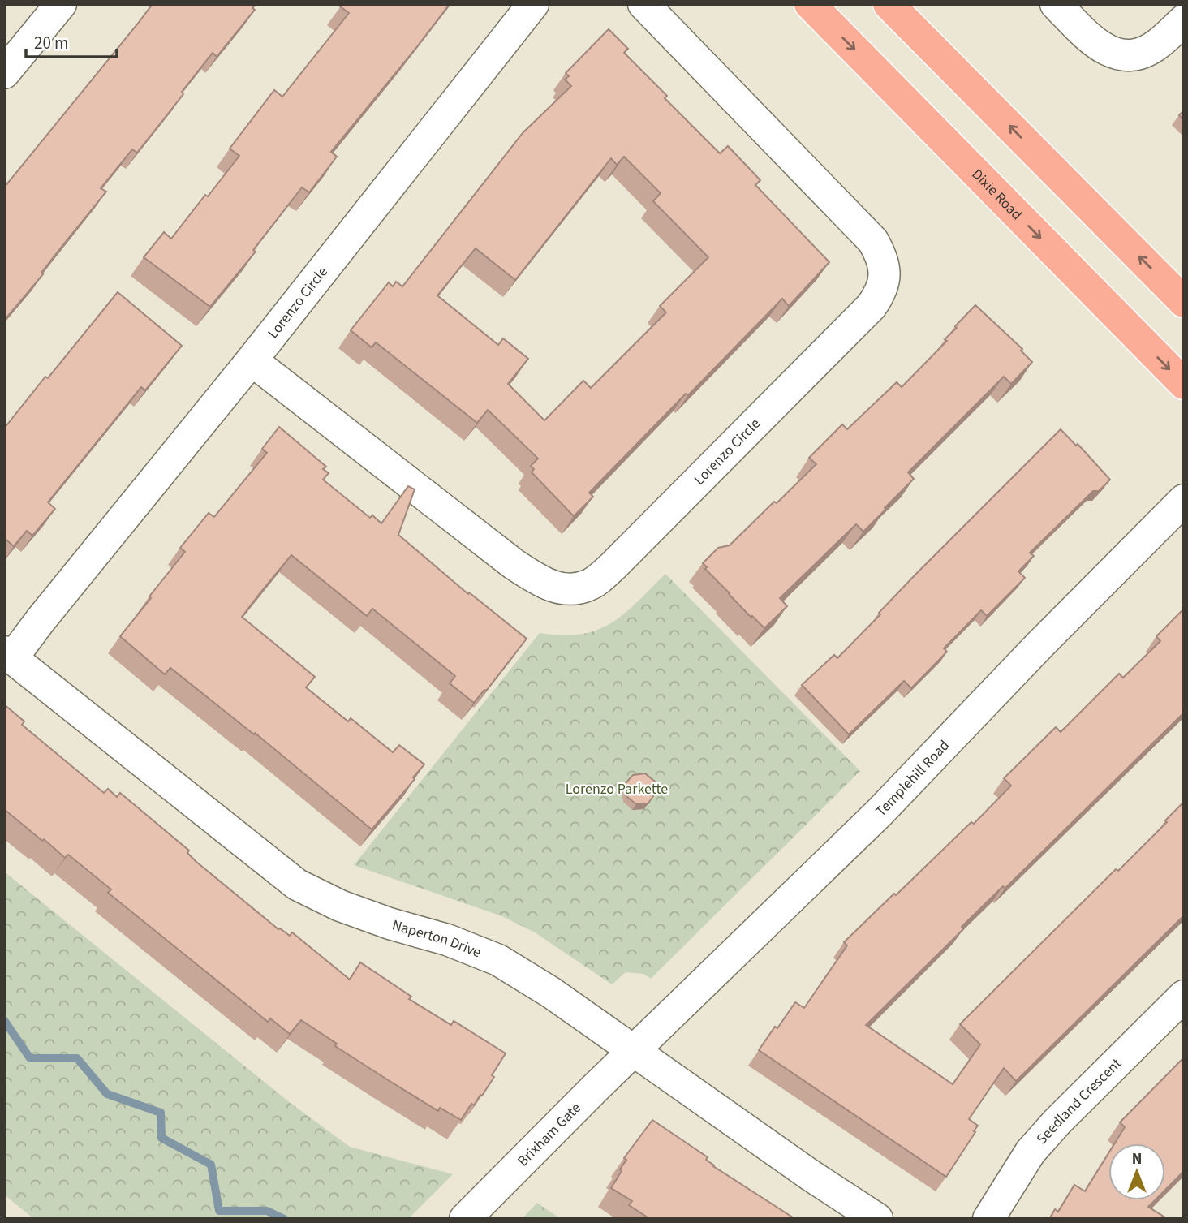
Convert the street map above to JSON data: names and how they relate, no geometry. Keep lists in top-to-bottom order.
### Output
{
  "streets": {
    "main road": ["Dixie Road"],
    "street": [
      "Lorenzo Circle",
      "Templehill Road",
      "Naperton Drive",
      "Seedland Crescent",
      "Brixham Gate"
    ]
  },
  "crossings": [
    ["Lorenzo Circle", "Naperton Drive"],
    ["Templehill Road", "Naperton Drive"],
    ["Templehill Road", "Brixham Gate"],
    ["Naperton Drive", "Brixham Gate"]
  ],
  "parks": ["Lorenzo Parkette"],
  "scale_bar": "20 m",
  "north": "top"
}
